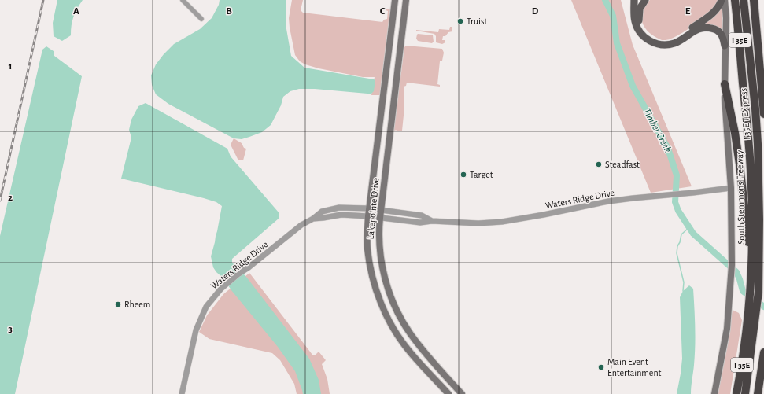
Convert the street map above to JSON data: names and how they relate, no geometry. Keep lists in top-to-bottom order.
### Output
{
  "streets": {
    "highway": ["I 35E", "I 35E TEXpress", "South Stemmons Freeway"],
    "main road": ["Lakepointe Drive"],
    "street": ["Waters Ridge Drive"]
  },
  "crossings": [
    ["South Stemmons Freeway", "Waters Ridge Drive"],
    ["Waters Ridge Drive", "Lakepointe Drive"]
  ],
  "water": ["Timber Creek"],
  "places": [
    "Truist",
    "Steadfast",
    "Target",
    "Rheem",
    "Main Event Entertainment"
  ],
  "grid": {
    "columns": [
      "A",
      "B",
      "C",
      "D",
      "E"
    ],
    "rows": ["1", "2", "3"]
  }
}
